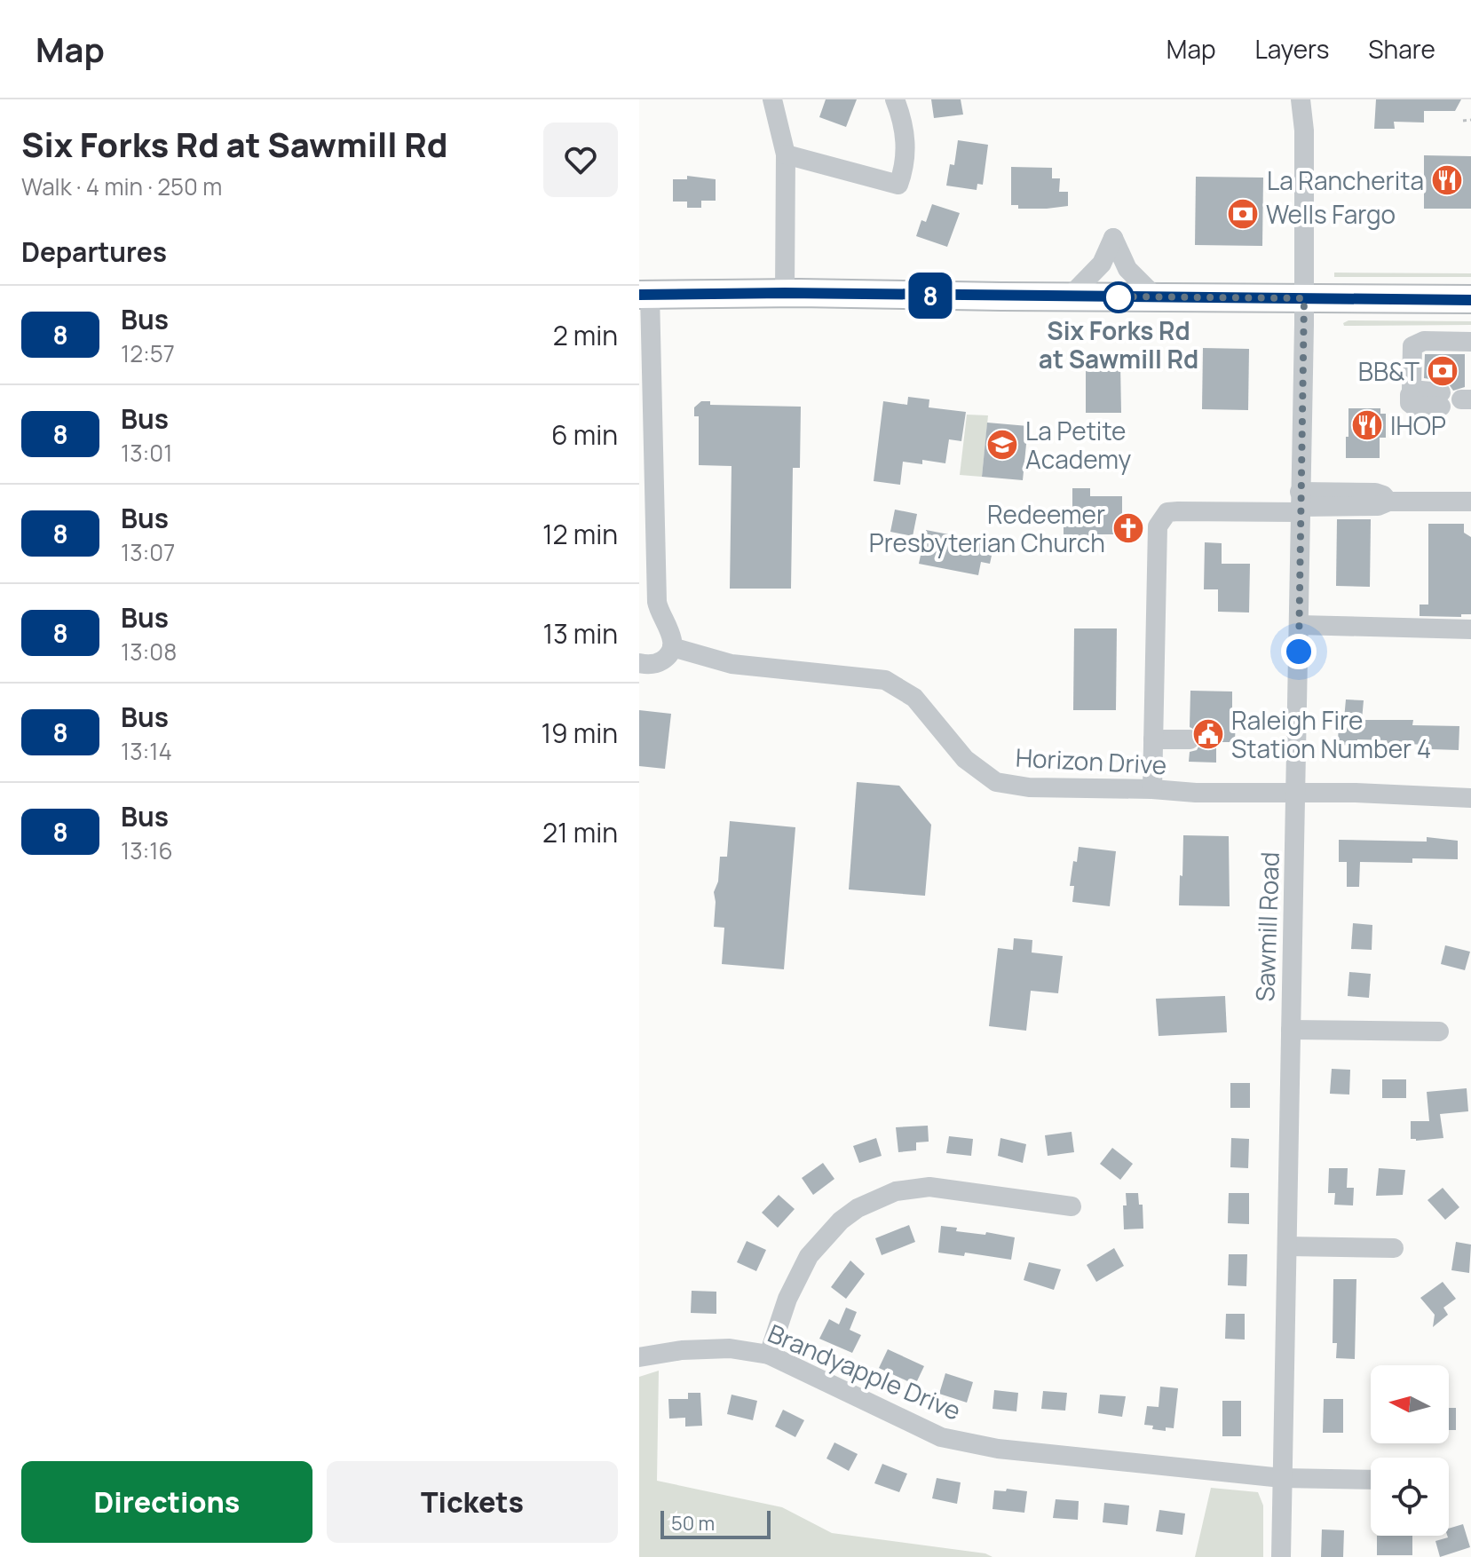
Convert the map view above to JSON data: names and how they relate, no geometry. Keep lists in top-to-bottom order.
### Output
{
  "streets": {
    "street": ["Horizon Drive", "Sawmill Road", "Brandyapple Drive"]
  },
  "crossings": [
    ["Horizon Drive", "Sawmill Road"],
    ["Sawmill Road", "Brandyapple Drive"]
  ],
  "places": {
    "restaurant": ["La Rancherita", "IHOP"],
    "bank": ["Wells Fargo", "BB&T"],
    "other": ["Six Forks Rd at Sawmill Rd"],
    "school or university": ["La Petite Academy"],
    "church": ["Redeemer Presbyterian Church"],
    "public building": ["Raleigh Fire Station Number 4"]
  },
  "lines": ["bus line 8"],
  "scale_bar": "50 m",
  "north": "left",
  "page": {
    "header": "Map",
    "nav": ["Map", "Layers", "Share"],
    "heading": [
      ["Six Forks Rd at Sawmill Rd", "Walk · 4 min · 250 m"],
      "Departures"
    ],
    "on_map": "8",
    "list": [
      {
        "mark": "8",
        "name": "Bus",
        "note": "12:57",
        "value": "2 min"
      },
      {
        "mark": "8",
        "name": "Bus",
        "note": "13:01",
        "value": "6 min"
      },
      {
        "mark": "8",
        "name": "Bus",
        "note": "13:07",
        "value": "12 min"
      },
      {
        "mark": "8",
        "name": "Bus",
        "note": "13:08",
        "value": "13 min"
      },
      {
        "mark": "8",
        "name": "Bus",
        "note": "13:14",
        "value": "19 min"
      },
      {
        "mark": "8",
        "name": "Bus",
        "note": "13:16",
        "value": "21 min"
      }
    ],
    "buttons": ["Directions", "Tickets"],
    "scale": "50 m"
  }
}
